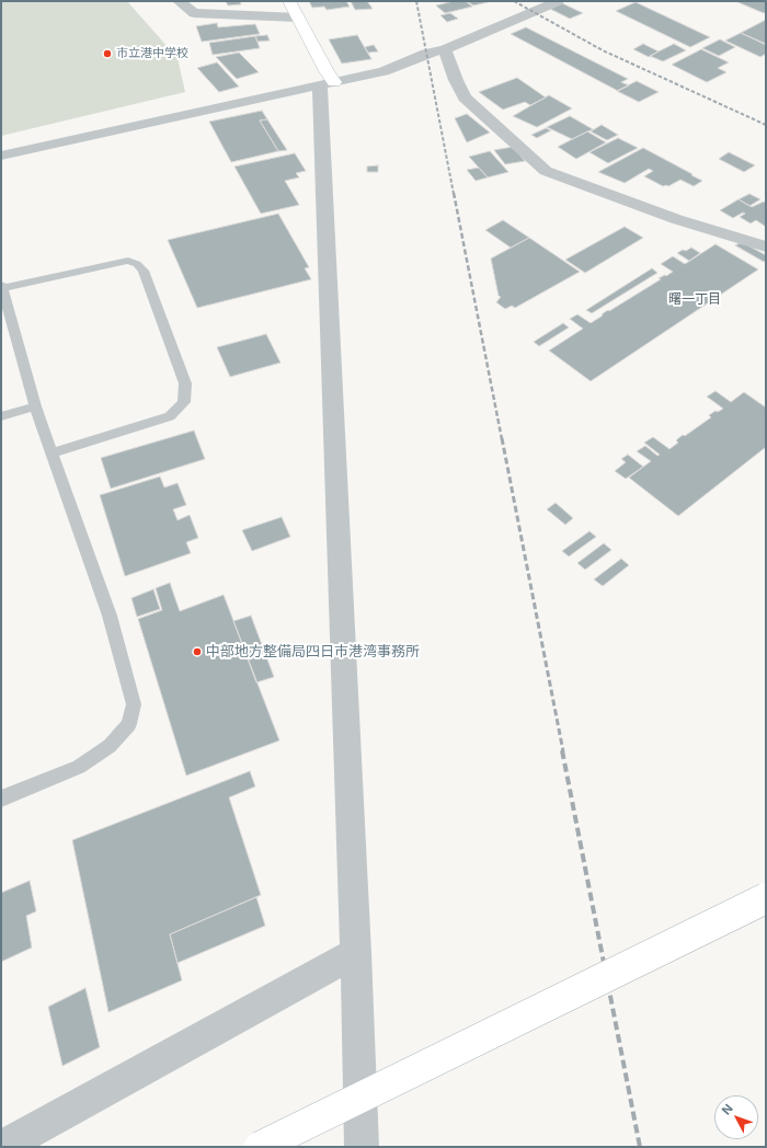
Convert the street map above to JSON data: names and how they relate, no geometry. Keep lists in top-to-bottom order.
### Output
{
  "districts": ["曙一丁目"],
  "places": ["市立港中学校", "中部地方整備局四日市港湾事務所"],
  "north": "top left"
}
